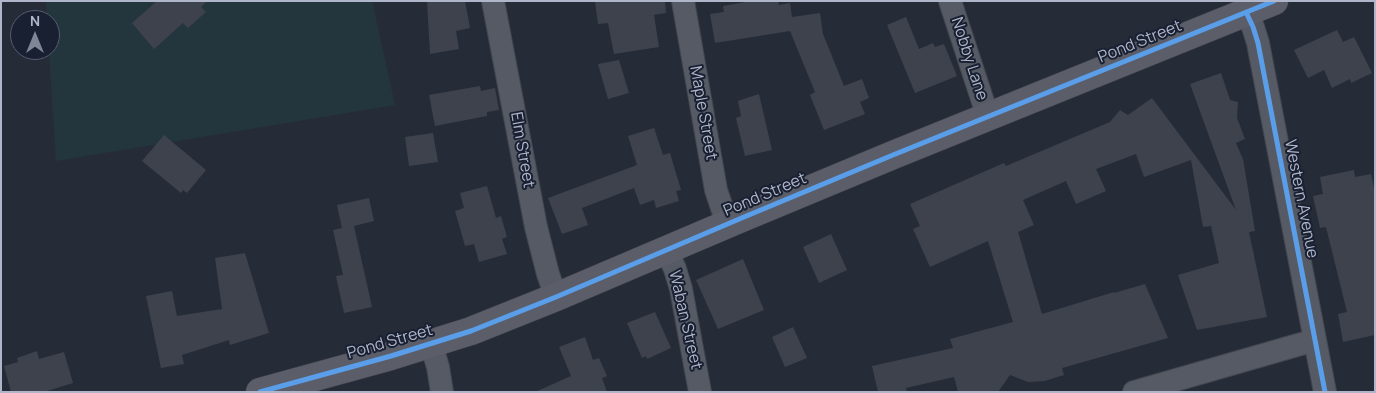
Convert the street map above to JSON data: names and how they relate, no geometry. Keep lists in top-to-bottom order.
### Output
{
  "streets": {
    "street": [
      "Pond Street",
      "Nobby Lane",
      "Maple Street",
      "Elm Street",
      "Western Avenue",
      "Waban Street"
    ]
  },
  "crossings": [
    ["Pond Street", "Nobby Lane"],
    ["Pond Street", "Maple Street"],
    ["Pond Street", "Elm Street"],
    ["Pond Street", "Western Avenue"],
    ["Pond Street", "Waban Street"]
  ],
  "north": "top"
}
